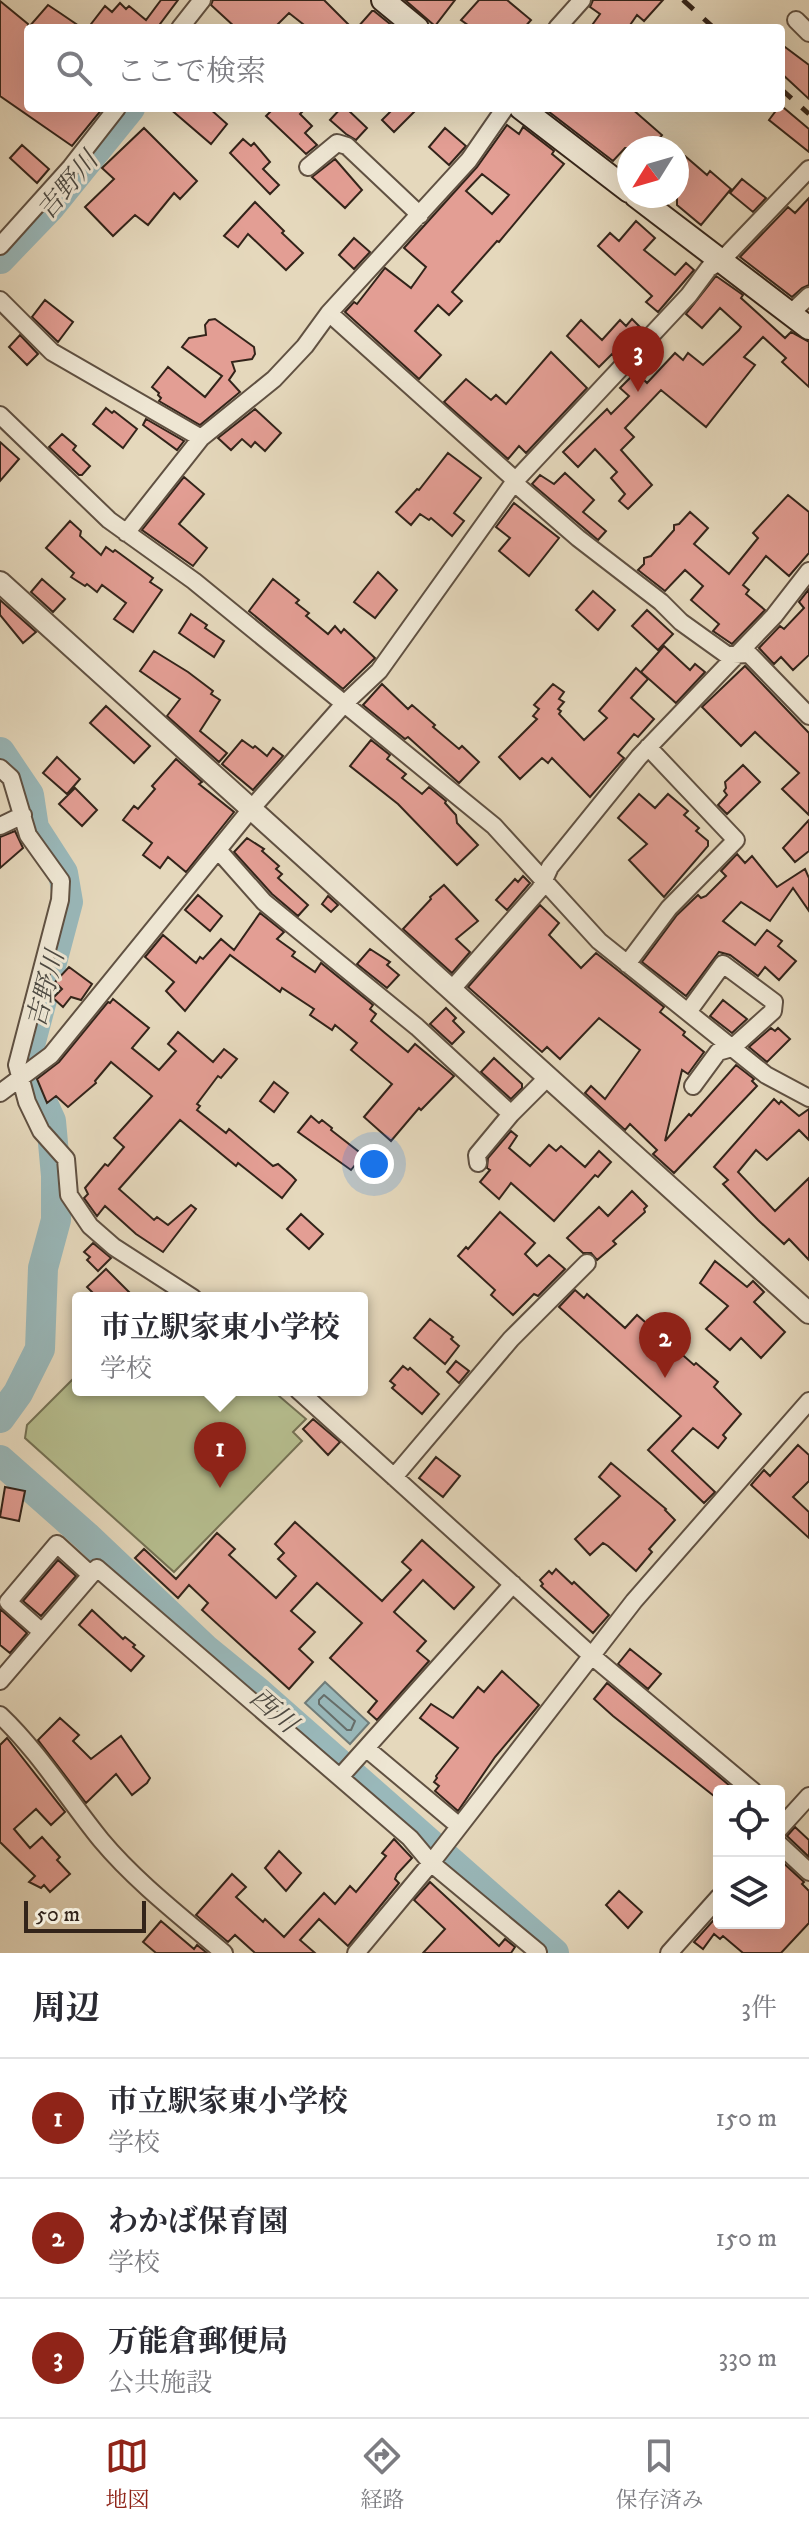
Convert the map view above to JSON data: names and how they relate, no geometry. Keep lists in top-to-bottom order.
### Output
{
  "water": ["吉野川", "西川"],
  "scale_bar": "50 m",
  "north": "bottom left",
  "page": {
    "search": "ここで検索",
    "pins": ["3", "2", "1"],
    "popup": ["市立駅家東小学校", "学校"],
    "scale": "50 m",
    "heading": ["周辺", "3件"],
    "list": [
      {
        "mark": "1",
        "name": "市立駅家東小学校",
        "note": "学校",
        "value": "150 m"
      },
      {
        "mark": "2",
        "name": "わかば保育園",
        "note": "学校",
        "value": "150 m"
      },
      {
        "mark": "3",
        "name": "万能倉郵便局",
        "note": "公共施設",
        "value": "330 m"
      }
    ],
    "nav": ["地図", "経路", "保存済み"]
  }
}
